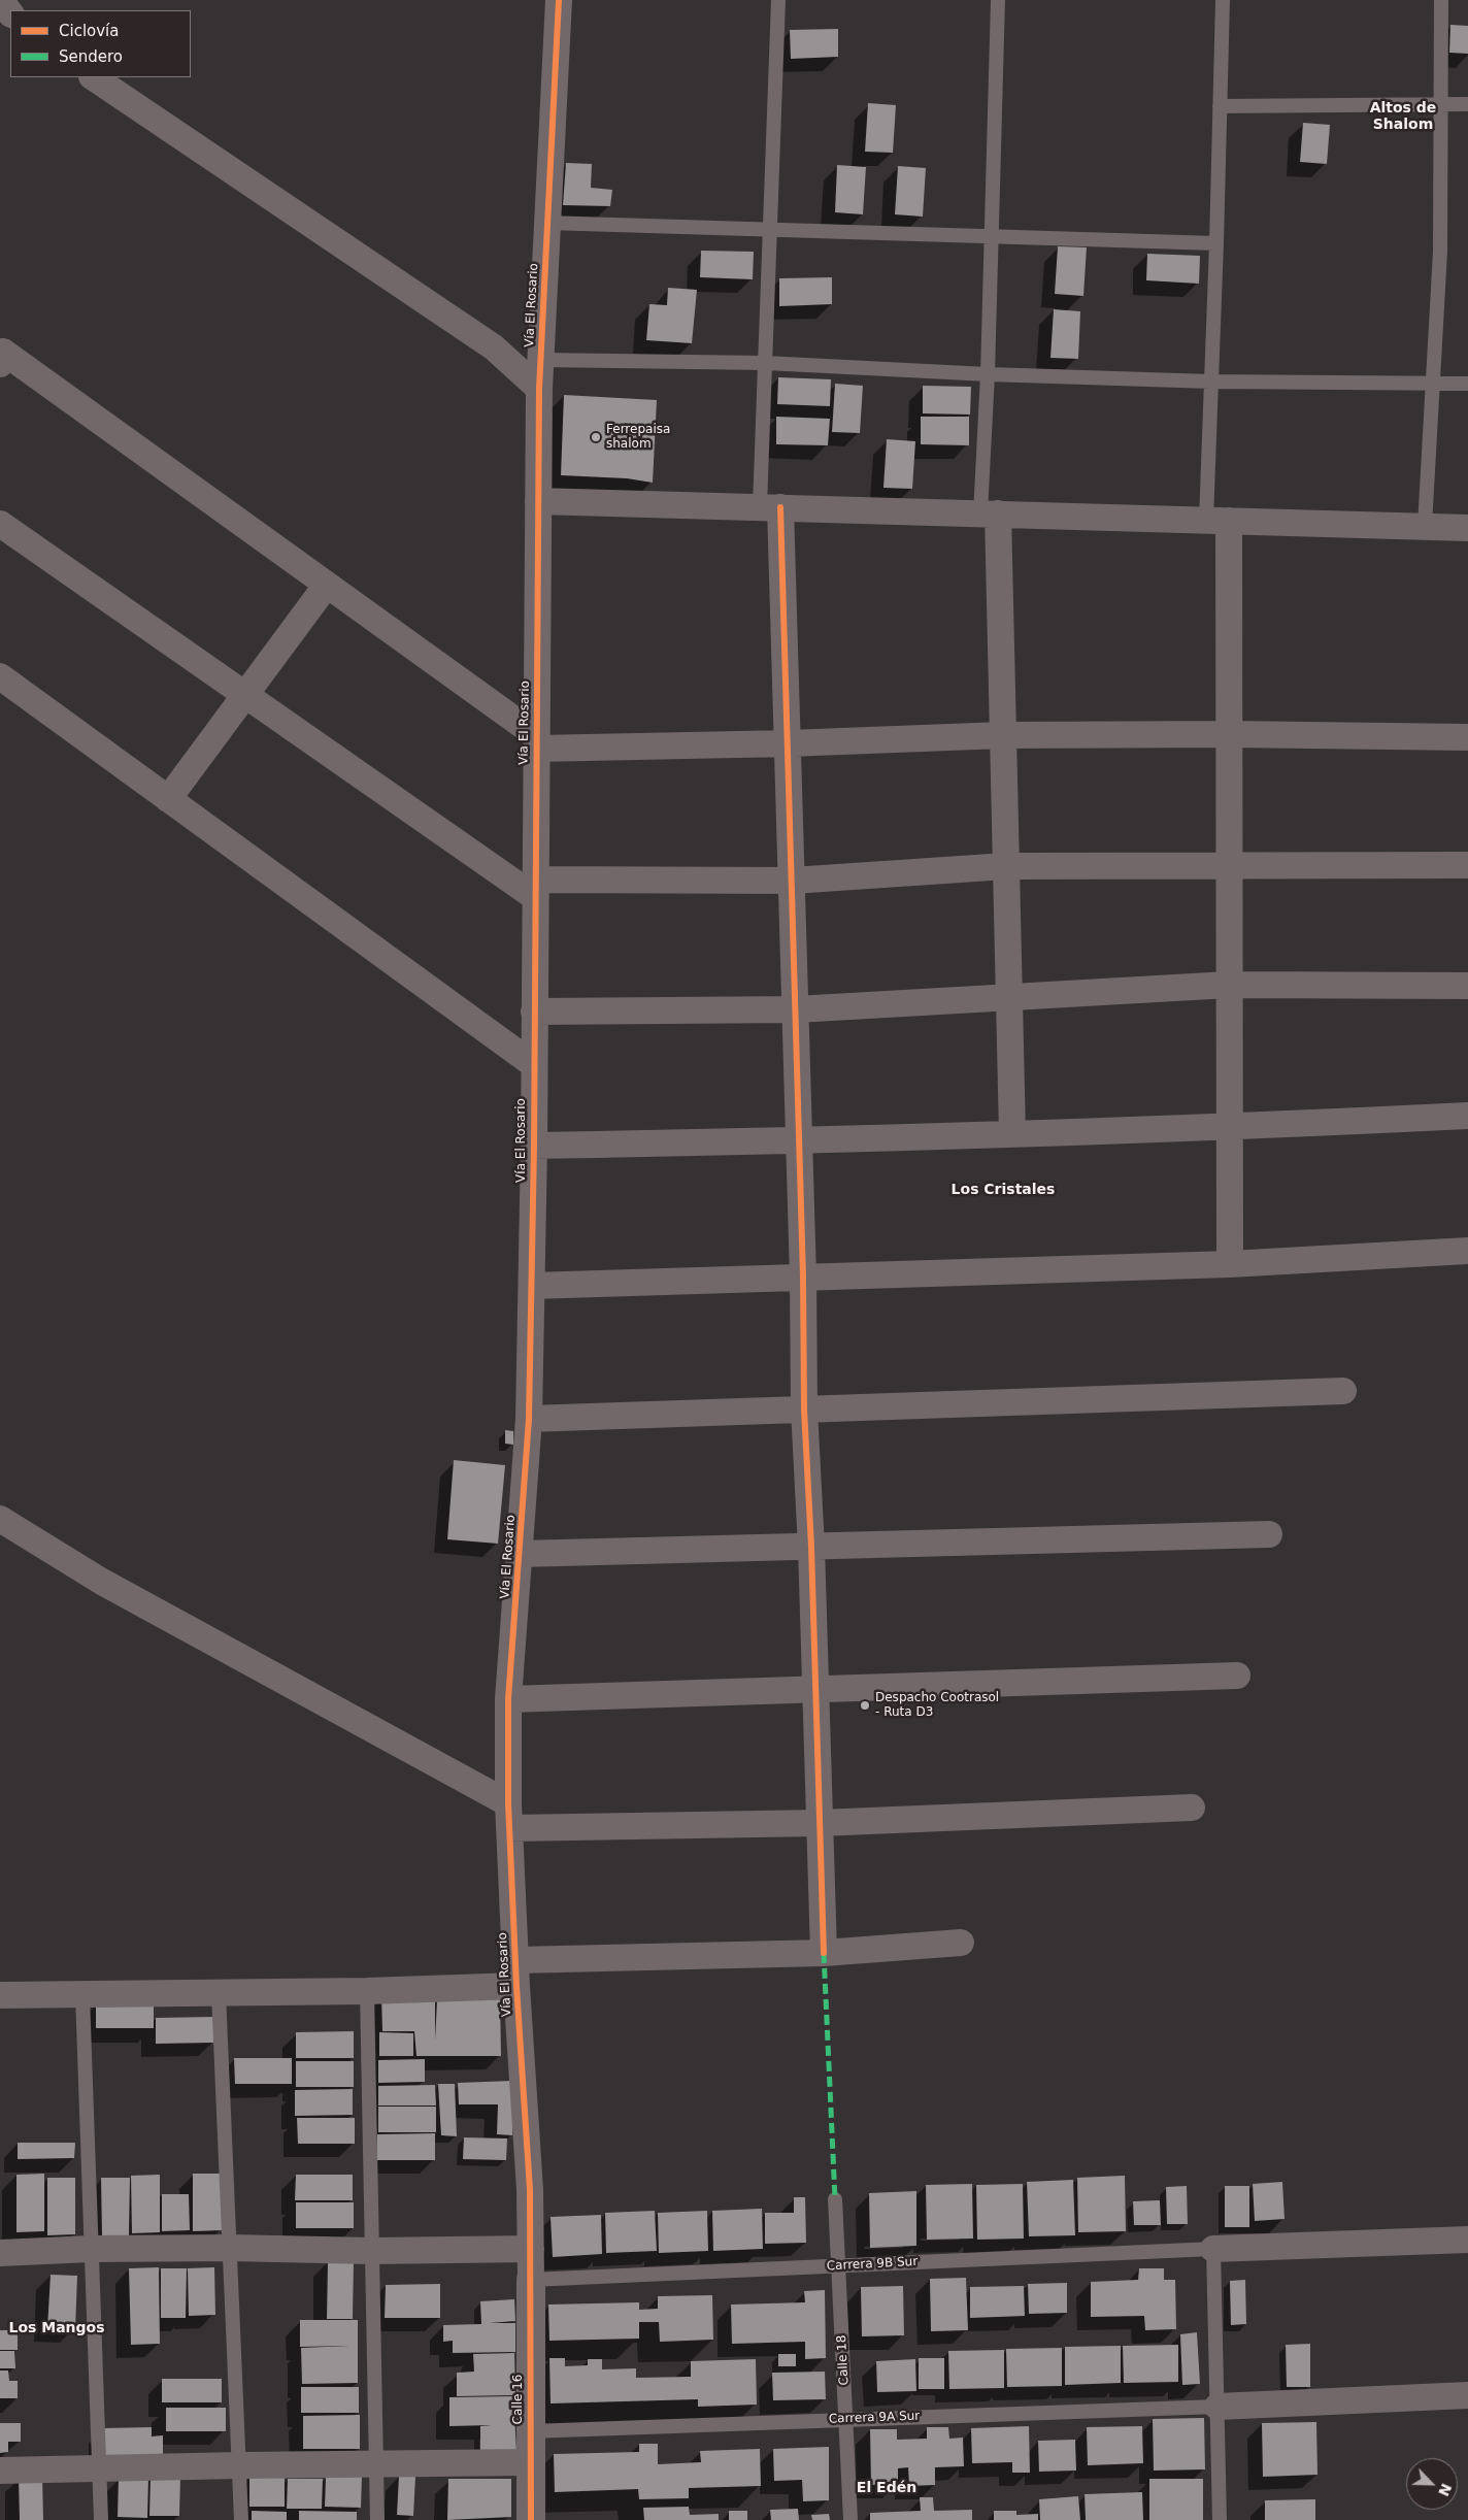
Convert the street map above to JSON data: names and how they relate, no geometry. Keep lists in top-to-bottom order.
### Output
{
  "streets": {
    "street": ["Vía El Rosario", "Calle 16"],
    "lane": ["Carrera 9B Sur", "Calle 18", "Carrera 9A Sur"]
  },
  "crossings": [
    ["Vía El Rosario", "Carrera 9B Sur"],
    ["Vía El Rosario", "Calle 16"],
    ["Carrera 9B Sur", "Calle 18"],
    ["Carrera 9B Sur", "Calle 16"],
    ["Calle 18", "Carrera 9A Sur"],
    ["Calle 16", "Carrera 9A Sur"]
  ],
  "districts": [
    "Altos de Shalom",
    "Los Cristales",
    "Los Mangos",
    "El Edén"
  ],
  "places": ["Ferrepaisa shalom", "Despacho Cootrasol - Ruta D3"],
  "legend": ["Ciclovía", "Sendero"],
  "north": "bottom right"
}
